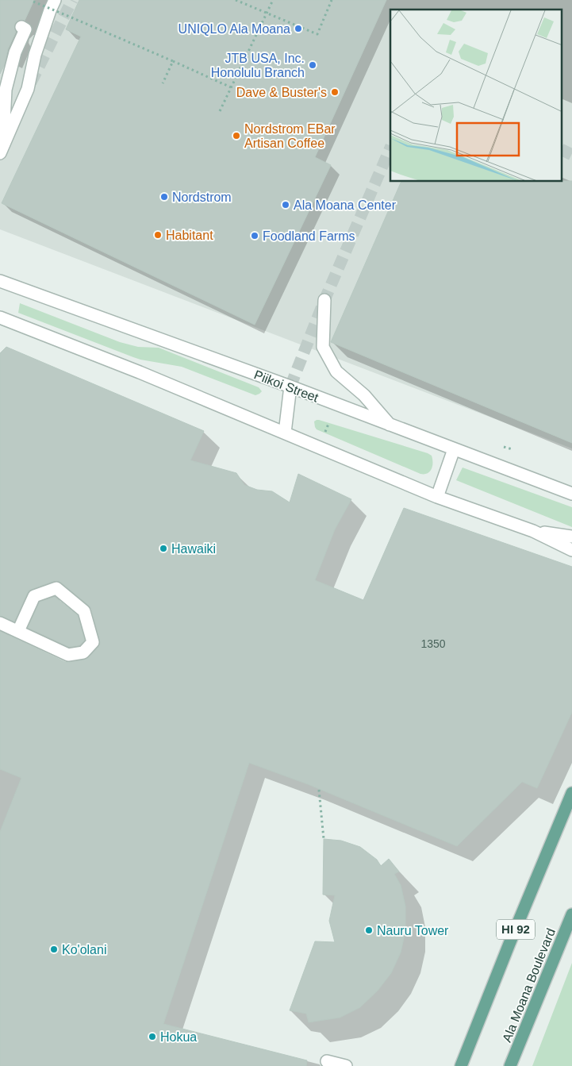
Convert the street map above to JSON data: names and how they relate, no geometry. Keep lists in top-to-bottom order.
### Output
{
  "streets": {
    "main road": ["HI 92", "Ala Moana Boulevard"],
    "street": ["Piikoi Street"]
  },
  "places": [
    "UNIQLO Ala Moana",
    "JTB USA, Inc. Honolulu Branch",
    "Dave & Buster's",
    "Nordstrom EBar Artisan Coffee",
    "Nordstrom",
    "Ala Moana Center",
    "Habitant",
    "Foodland Farms",
    "Hawaiki",
    "Nauru Tower",
    "Ko'olani",
    "Hokua"
  ],
  "house_numbers": ["1350"]
}
